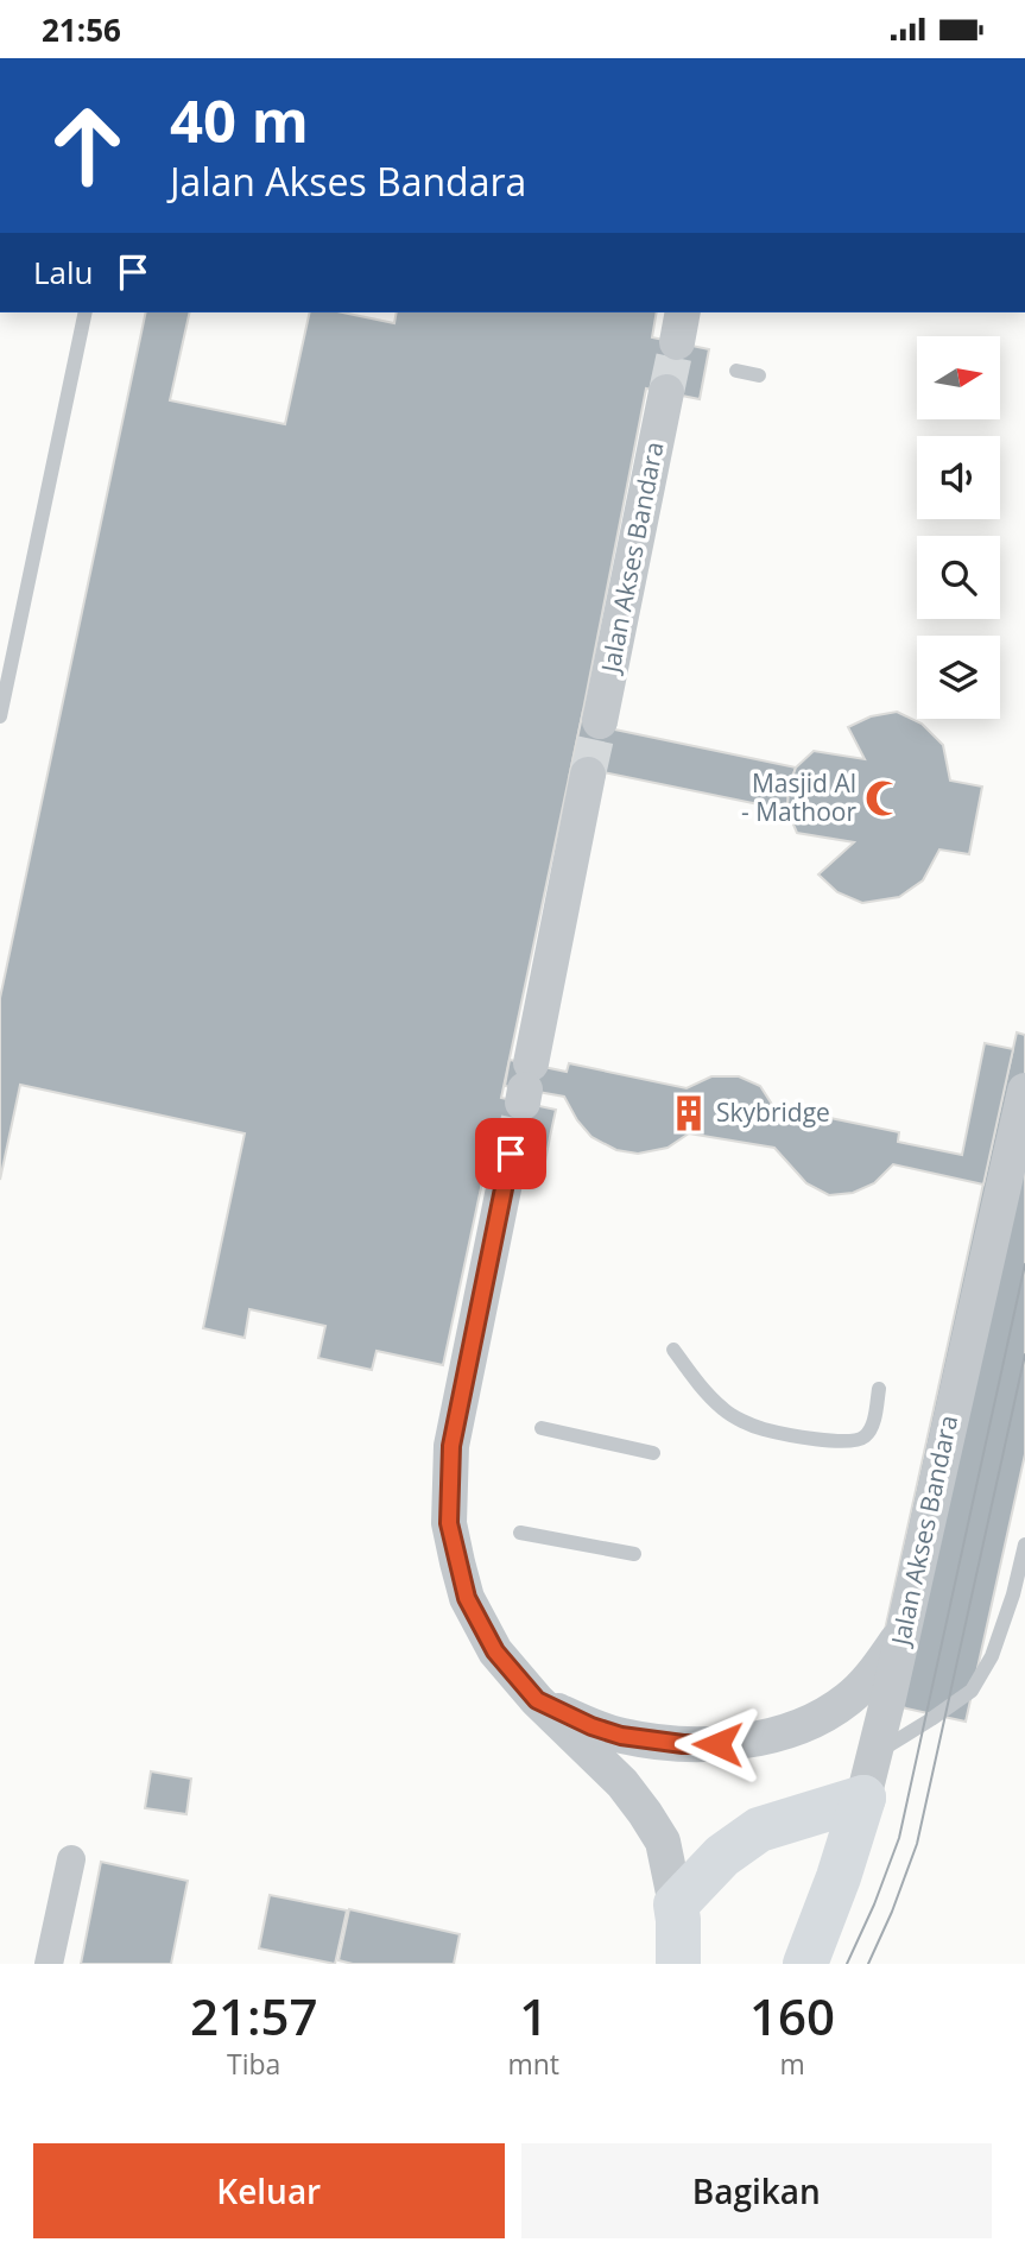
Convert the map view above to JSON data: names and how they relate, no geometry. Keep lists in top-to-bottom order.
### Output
{
  "streets": {
    "highway": ["Jalan Akses Bandara"]
  },
  "places": {
    "mosque": ["Masjid Al - Mathoor"],
    "building": ["Skybridge"]
  },
  "north": "right",
  "page": {
    "status": "21:56",
    "turn": ["40 m", "Jalan Akses Bandara"],
    "then": "Lalu",
    "eta": [
      "21:57",
      "Tiba",
      "1",
      "mnt",
      "160",
      "m"
    ],
    "buttons": ["Keluar", "Bagikan"]
  }
}
